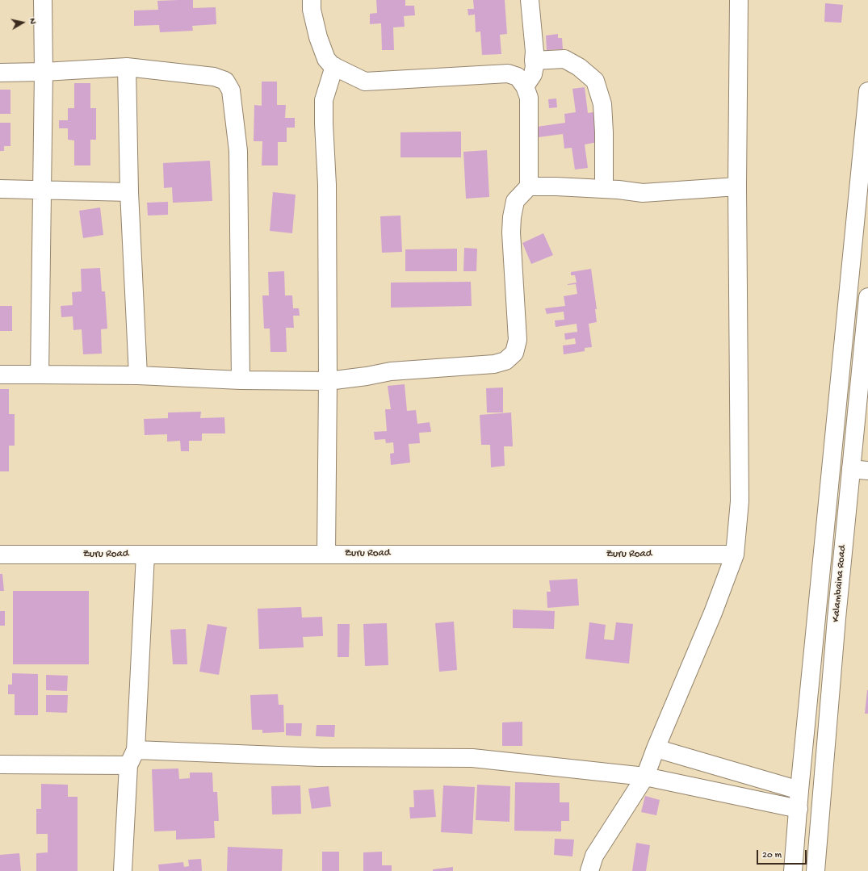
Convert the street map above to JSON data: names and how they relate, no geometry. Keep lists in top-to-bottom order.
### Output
{
  "streets": {
    "street": ["Zuru Road", "Kalambaina Road"]
  },
  "scale_bar": "20 m",
  "north": "right"
}
